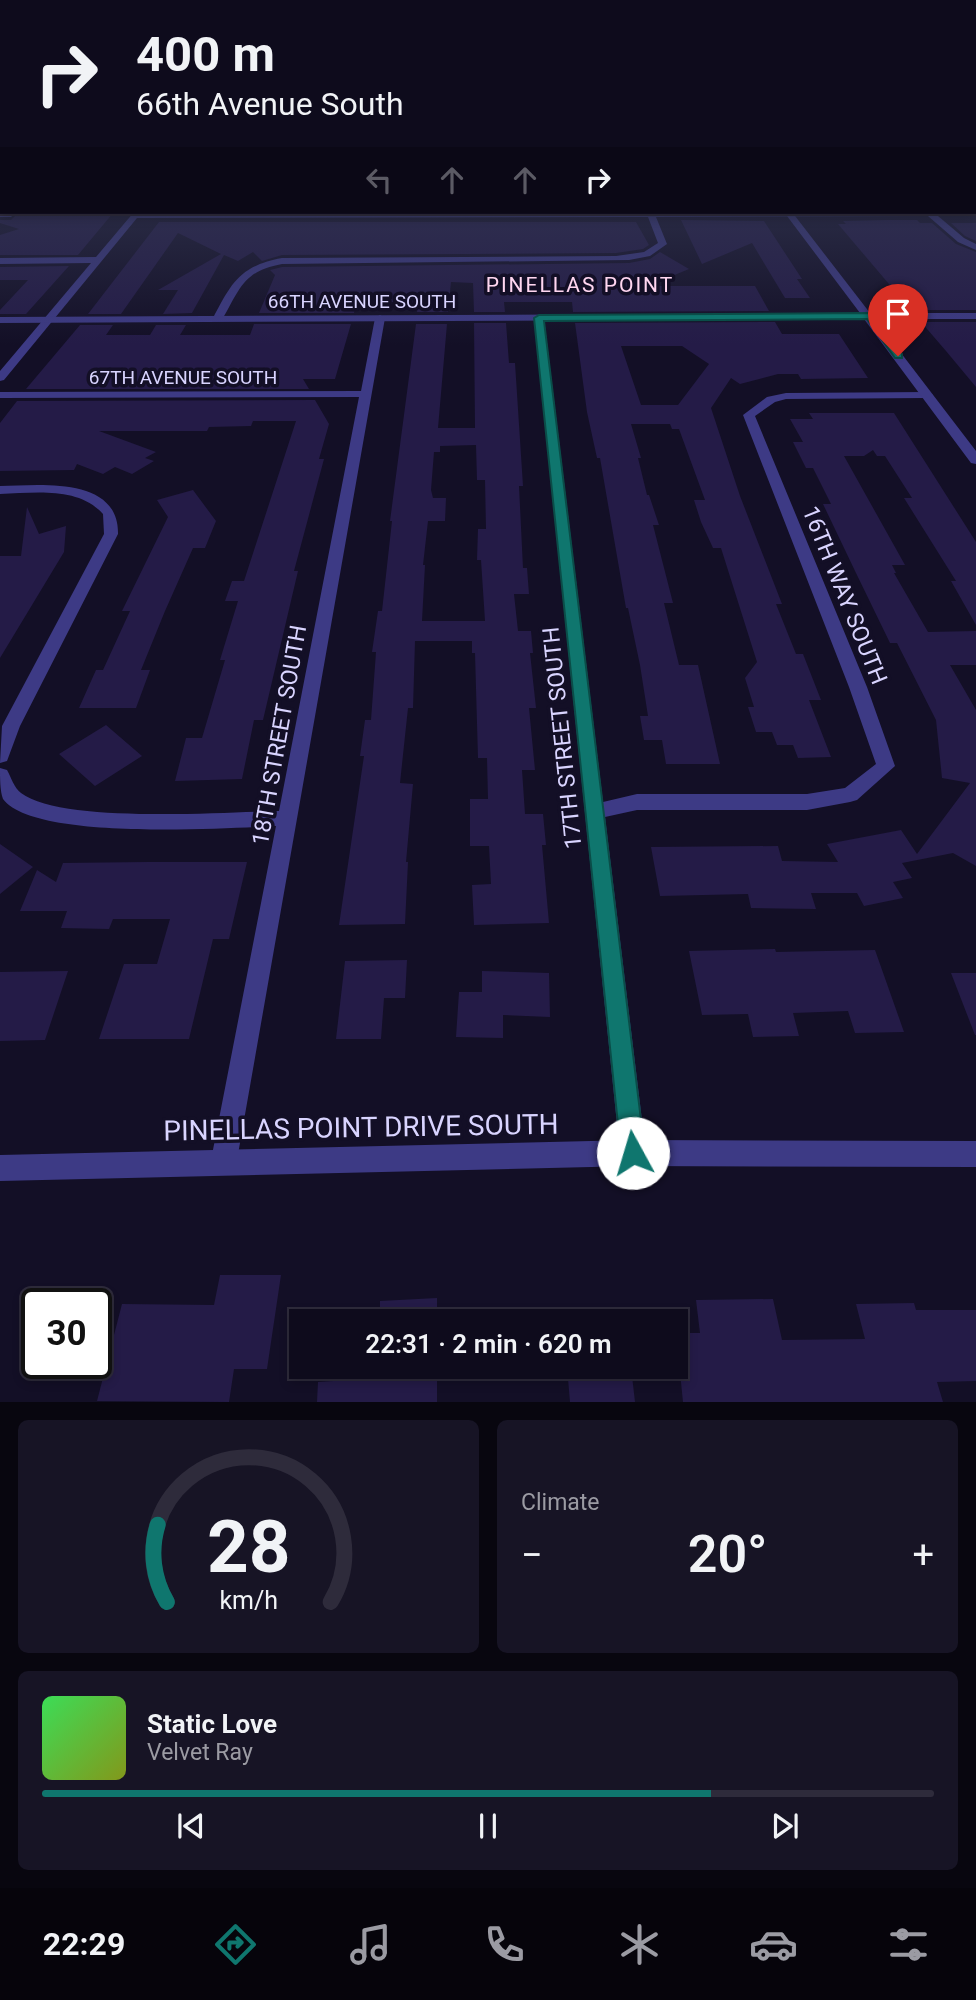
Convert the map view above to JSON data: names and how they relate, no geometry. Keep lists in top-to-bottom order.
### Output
{
  "streets": {
    "street": [
      "66TH AVENUE SOUTH",
      "67TH AVENUE SOUTH",
      "16TH WAY SOUTH",
      "18TH STREET SOUTH",
      "17TH STREET SOUTH",
      "PINELLAS POINT DRIVE SOUTH"
    ]
  },
  "crossings": [
    ["66TH AVENUE SOUTH", "18TH STREET SOUTH"],
    ["66TH AVENUE SOUTH", "17TH STREET SOUTH"],
    ["67TH AVENUE SOUTH", "18TH STREET SOUTH"],
    ["16TH WAY SOUTH", "17TH STREET SOUTH"],
    ["18TH STREET SOUTH", "PINELLAS POINT DRIVE SOUTH"],
    ["17TH STREET SOUTH", "PINELLAS POINT DRIVE SOUTH"]
  ],
  "districts": ["PINELLAS POINT"],
  "page": {
    "turn": ["400 m", "66th Avenue South"],
    "limit": "30",
    "trip": "22:31 · 2 min · 620 m",
    "tile": "Climate",
    "heat": ["−", "20°", "+"],
    "song": ["Static Love", "Velvet Ray"],
    "tabs": "22:29",
    "gauge": ["28", "km/h"]
  }
}
